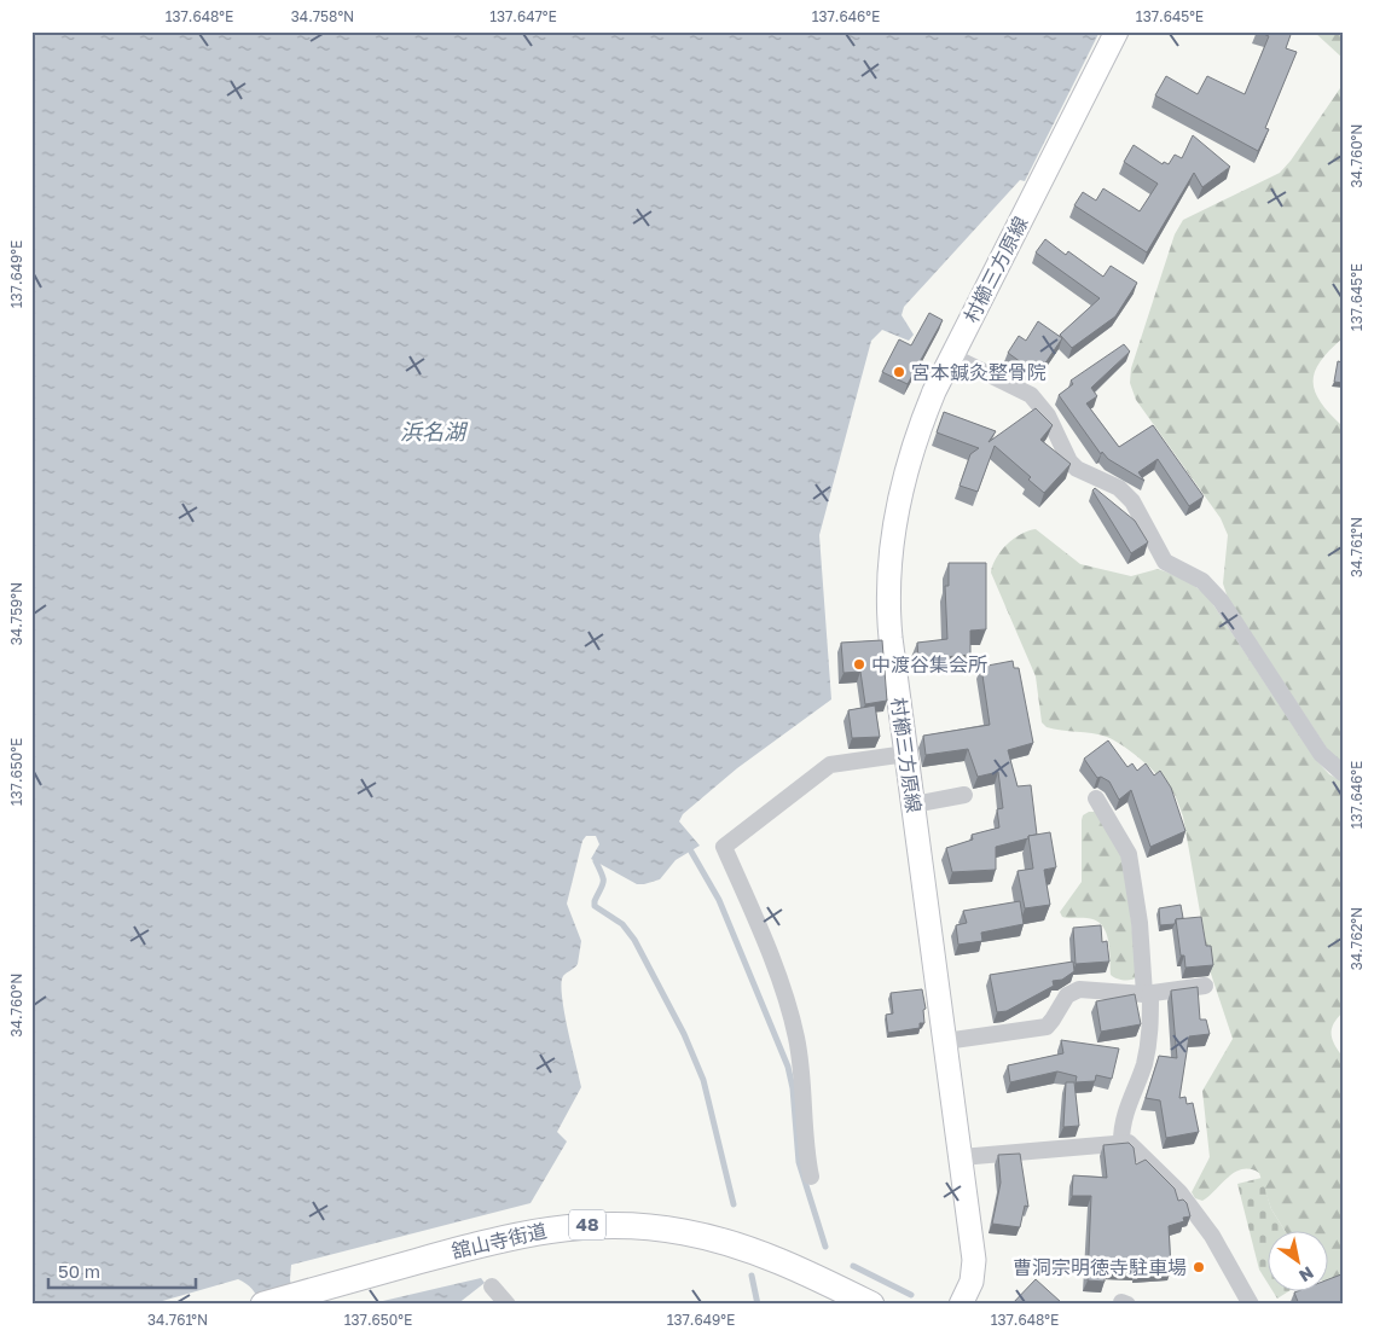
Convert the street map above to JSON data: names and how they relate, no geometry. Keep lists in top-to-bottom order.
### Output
{
  "streets": {
    "main road": ["村櫛三方原線", "48", "舘山寺街道"]
  },
  "water": ["浜名湖"],
  "places": ["宮本鍼灸整骨院", "中渡谷集会所", "曹洞宗明徳寺駐車場"],
  "scale_bar": "50 m",
  "north": "bottom right",
  "coordinates": [
    "137.648°E",
    "34.758°N",
    "137.647°E",
    "137.646°E",
    "137.645°E",
    "34.760°N",
    "137.649°E",
    "34.761°N",
    "34.759°N",
    "137.650°E",
    "34.762°N"
  ]
}
